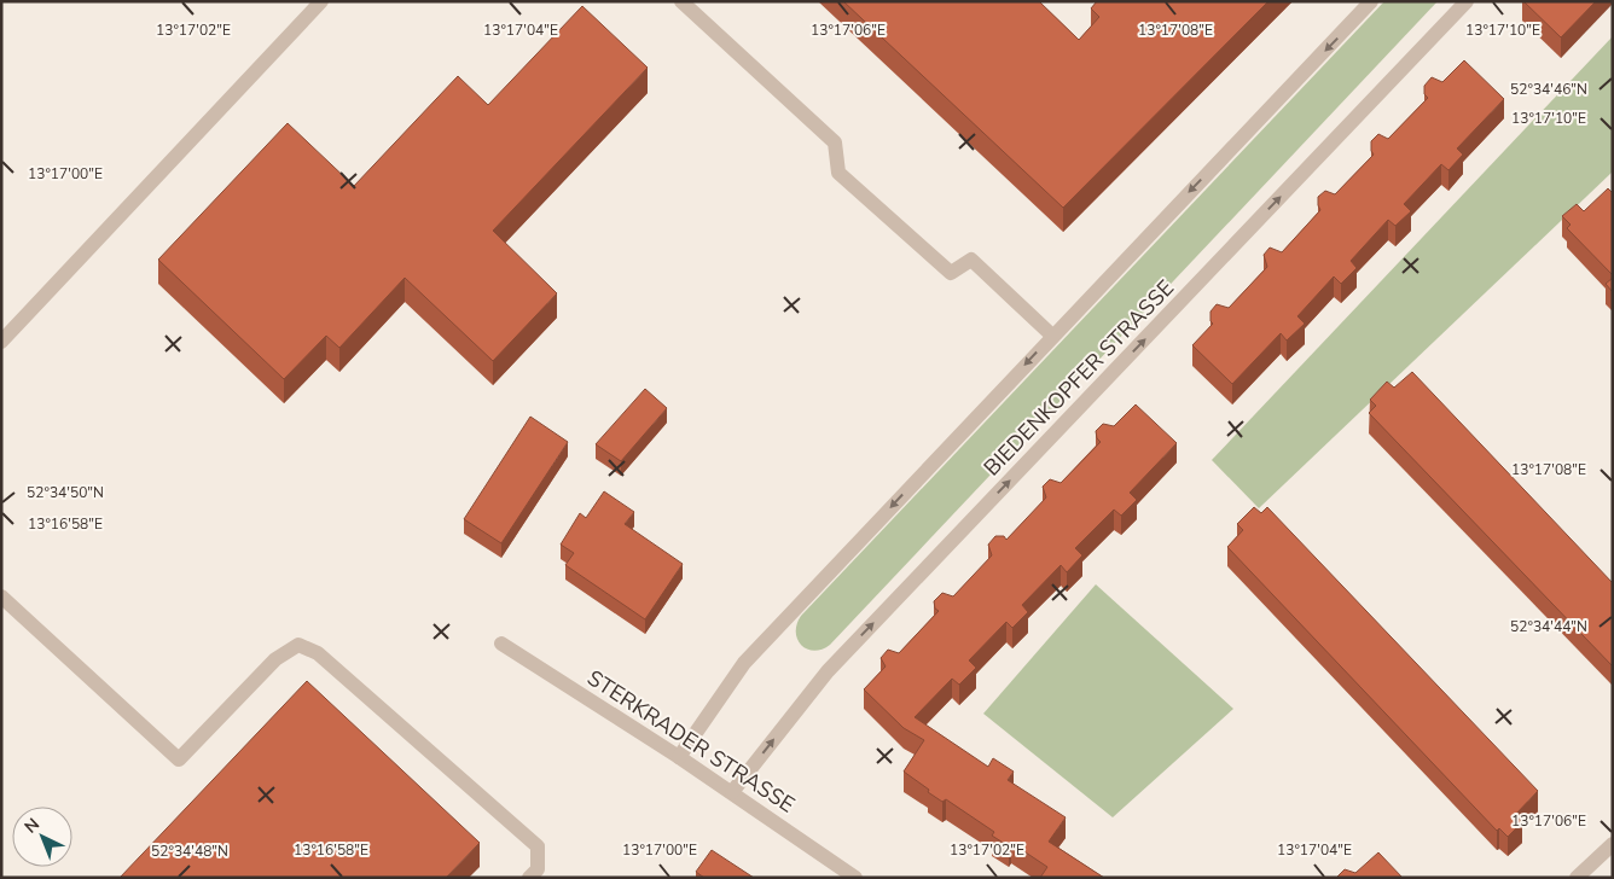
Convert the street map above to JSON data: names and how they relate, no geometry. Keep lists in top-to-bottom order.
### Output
{
  "streets": {
    "street": ["BIEDENKOPFER STRASSE", "STERKRADER STRASSE"]
  },
  "crossings": [
    ["BIEDENKOPFER STRASSE", "STERKRADER STRASSE"]
  ],
  "north": "top left",
  "coordinates": [
    "13°17'02\"E",
    "13°17'04\"E",
    "13°17'06\"E",
    "13°17'08\"E",
    "13°17'10\"E",
    "52°34'46\"N",
    "13°17'00\"E",
    "52°34'50\"N",
    "13°16'58\"E",
    "52°34'44\"N",
    "52°34'48\"N"
  ]
}
